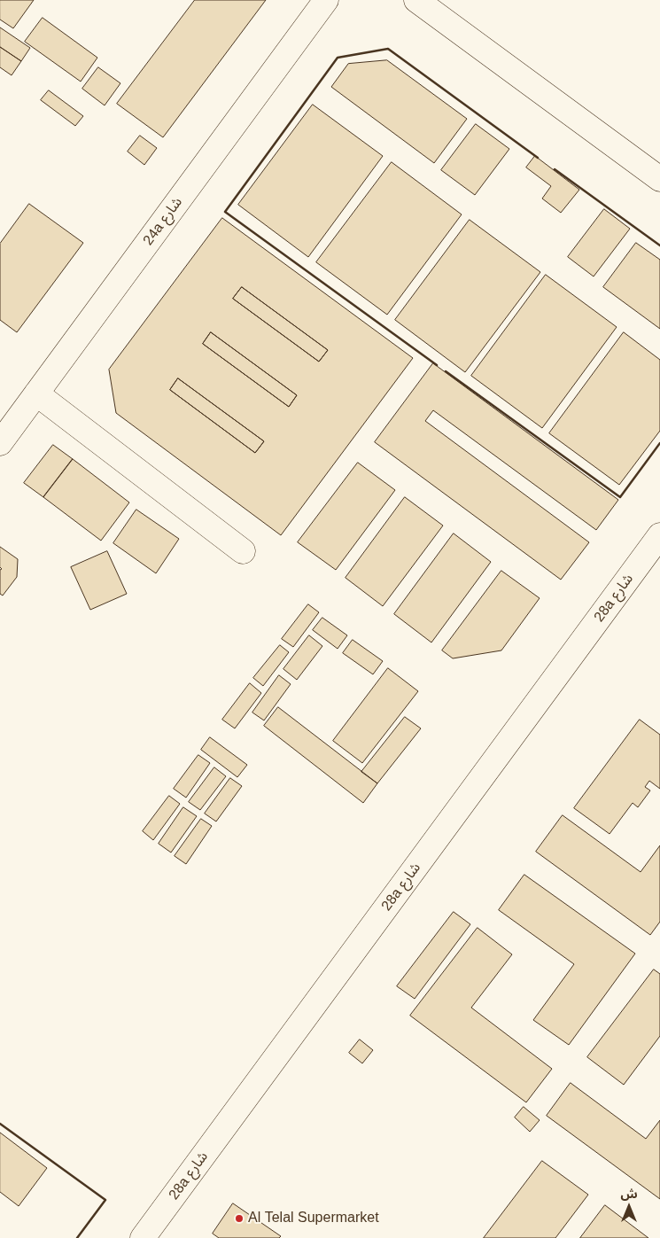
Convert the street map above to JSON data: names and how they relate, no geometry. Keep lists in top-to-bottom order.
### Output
{
  "streets": {
    "street": ["24a شارع", "28a شارع"]
  },
  "places": ["Al Telal Supermarket"],
  "north": "top"
}
